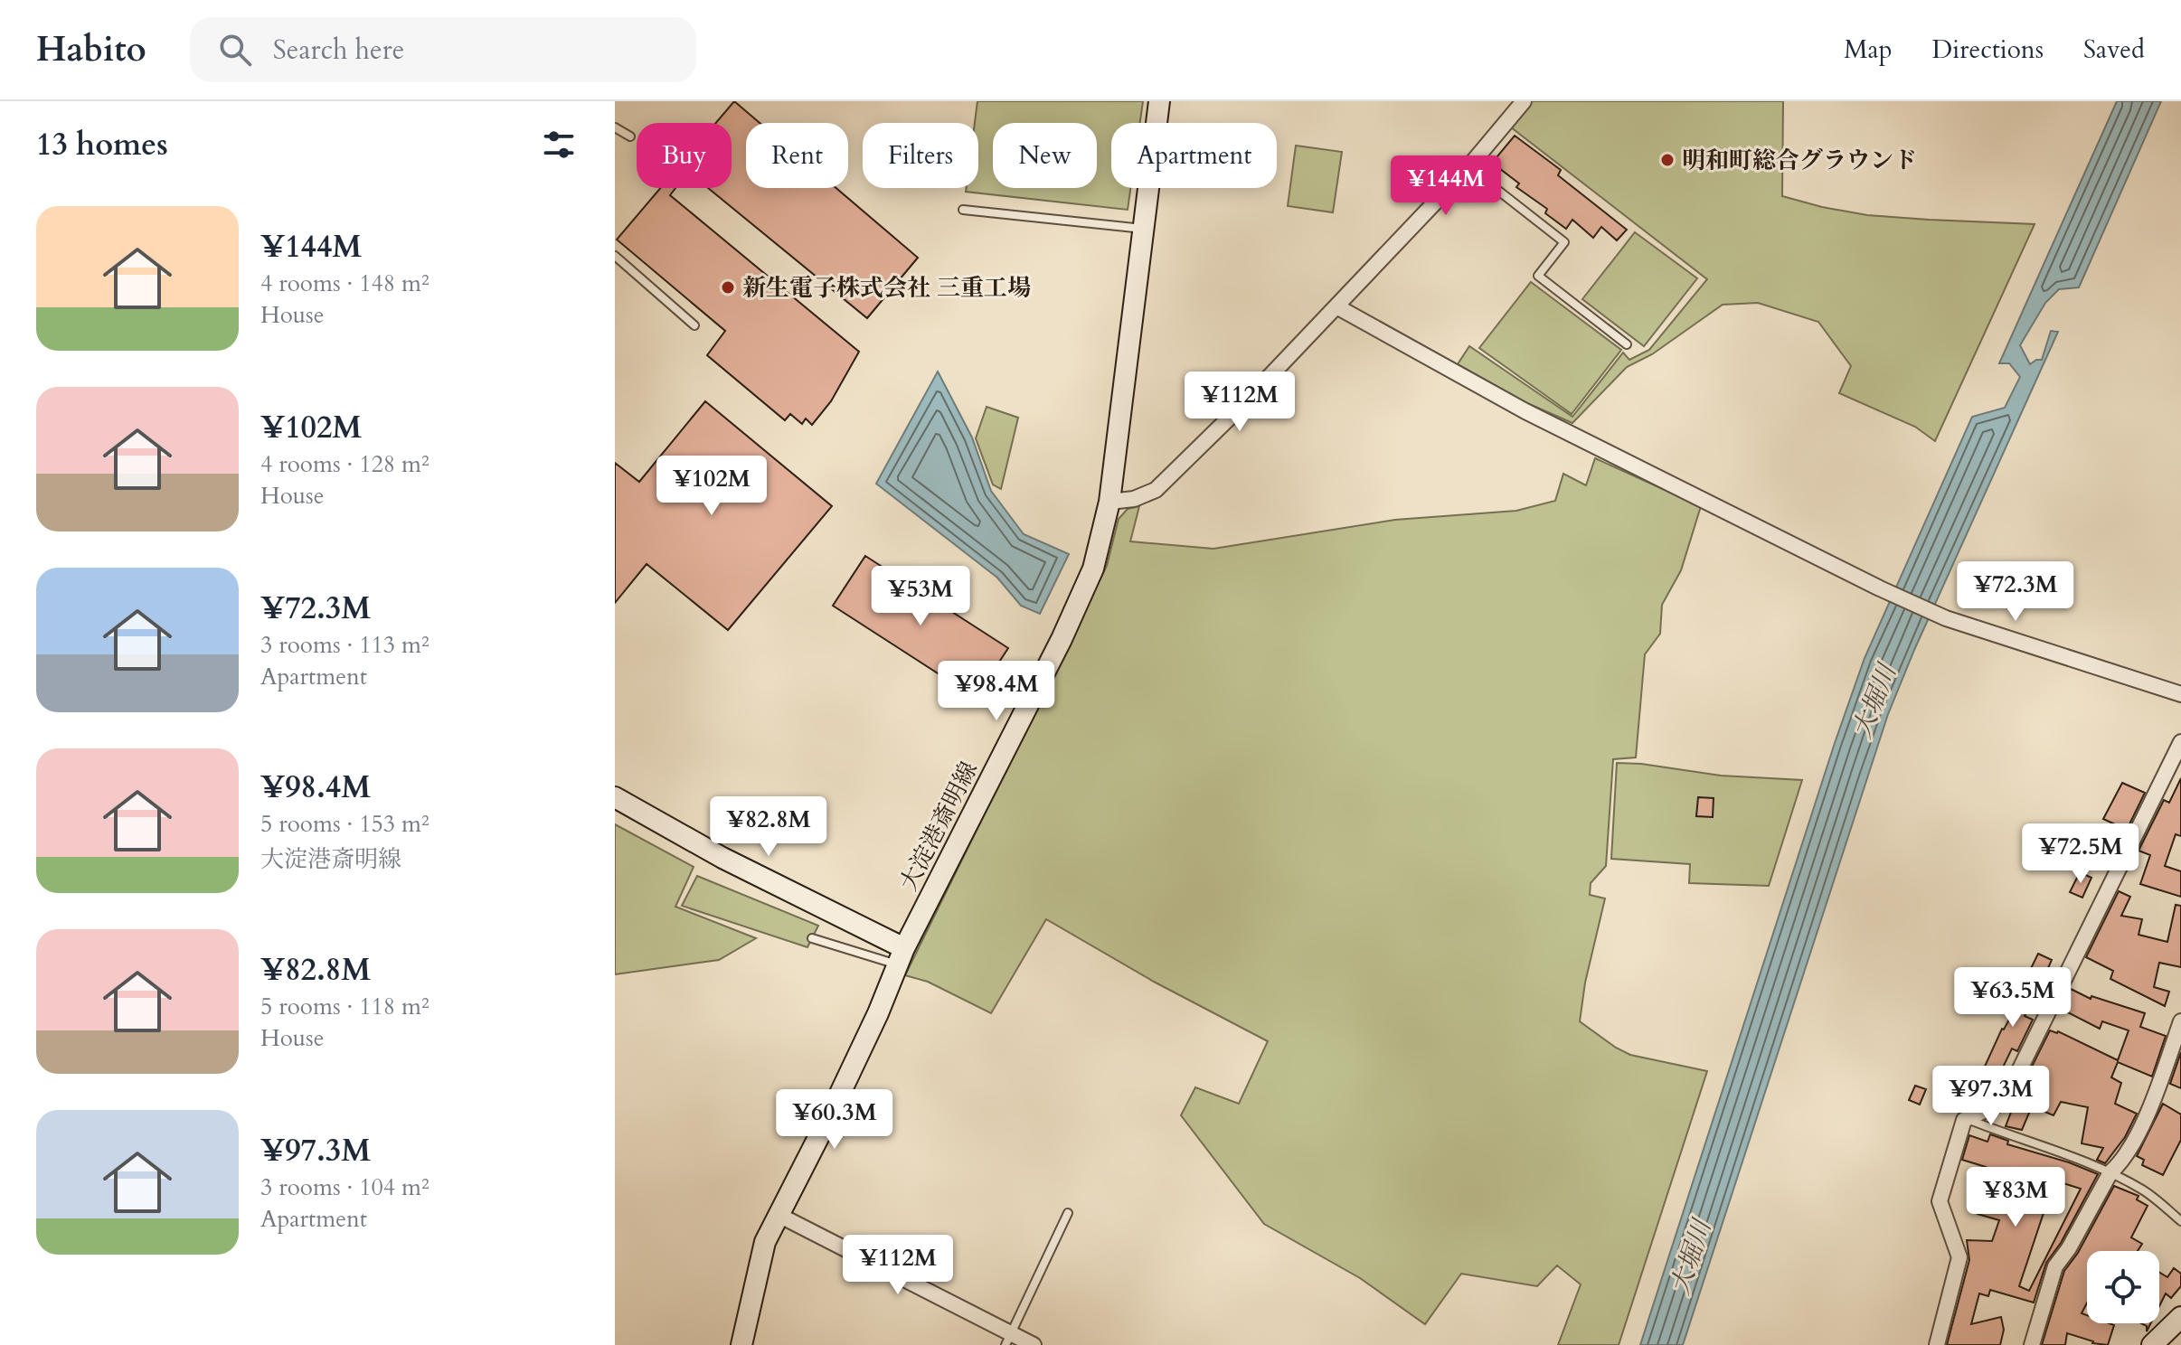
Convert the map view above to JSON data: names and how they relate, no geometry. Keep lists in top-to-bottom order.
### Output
{
  "streets": {
    "main road": ["大淀港斎明線"]
  },
  "water": ["大堀川"],
  "places": ["明和町総合グラウンド", "新生電子株式会社 三重工場"],
  "page": {
    "header": "Habito",
    "search": "Search here",
    "nav": ["Map", "Directions", "Saved"],
    "heading": "13 homes",
    "chip": [
      "Buy",
      "Rent",
      "Filters",
      "New",
      "Apartment"
    ],
    "price": [
      "¥144M",
      "¥112M",
      "¥102M",
      "¥72.3M",
      "¥53M",
      "¥98.4M",
      "¥82.8M",
      "¥72.5M",
      "¥63.5M",
      "¥97.3M",
      "¥60.3M",
      "¥83M",
      "¥112M"
    ],
    "list": [
      {
        "name": "¥144M",
        "note": "4 rooms · 148 m² · House"
      },
      {
        "name": "¥102M",
        "note": "4 rooms · 128 m² · House"
      },
      {
        "name": "¥72.3M",
        "note": "3 rooms · 113 m² · Apartment"
      },
      {
        "name": "¥98.4M",
        "note": "5 rooms · 153 m² · 大淀港斎明線"
      },
      {
        "name": "¥82.8M",
        "note": "5 rooms · 118 m² · House"
      },
      {
        "name": "¥97.3M",
        "note": "3 rooms · 104 m² · Apartment"
      }
    ]
  }
}
